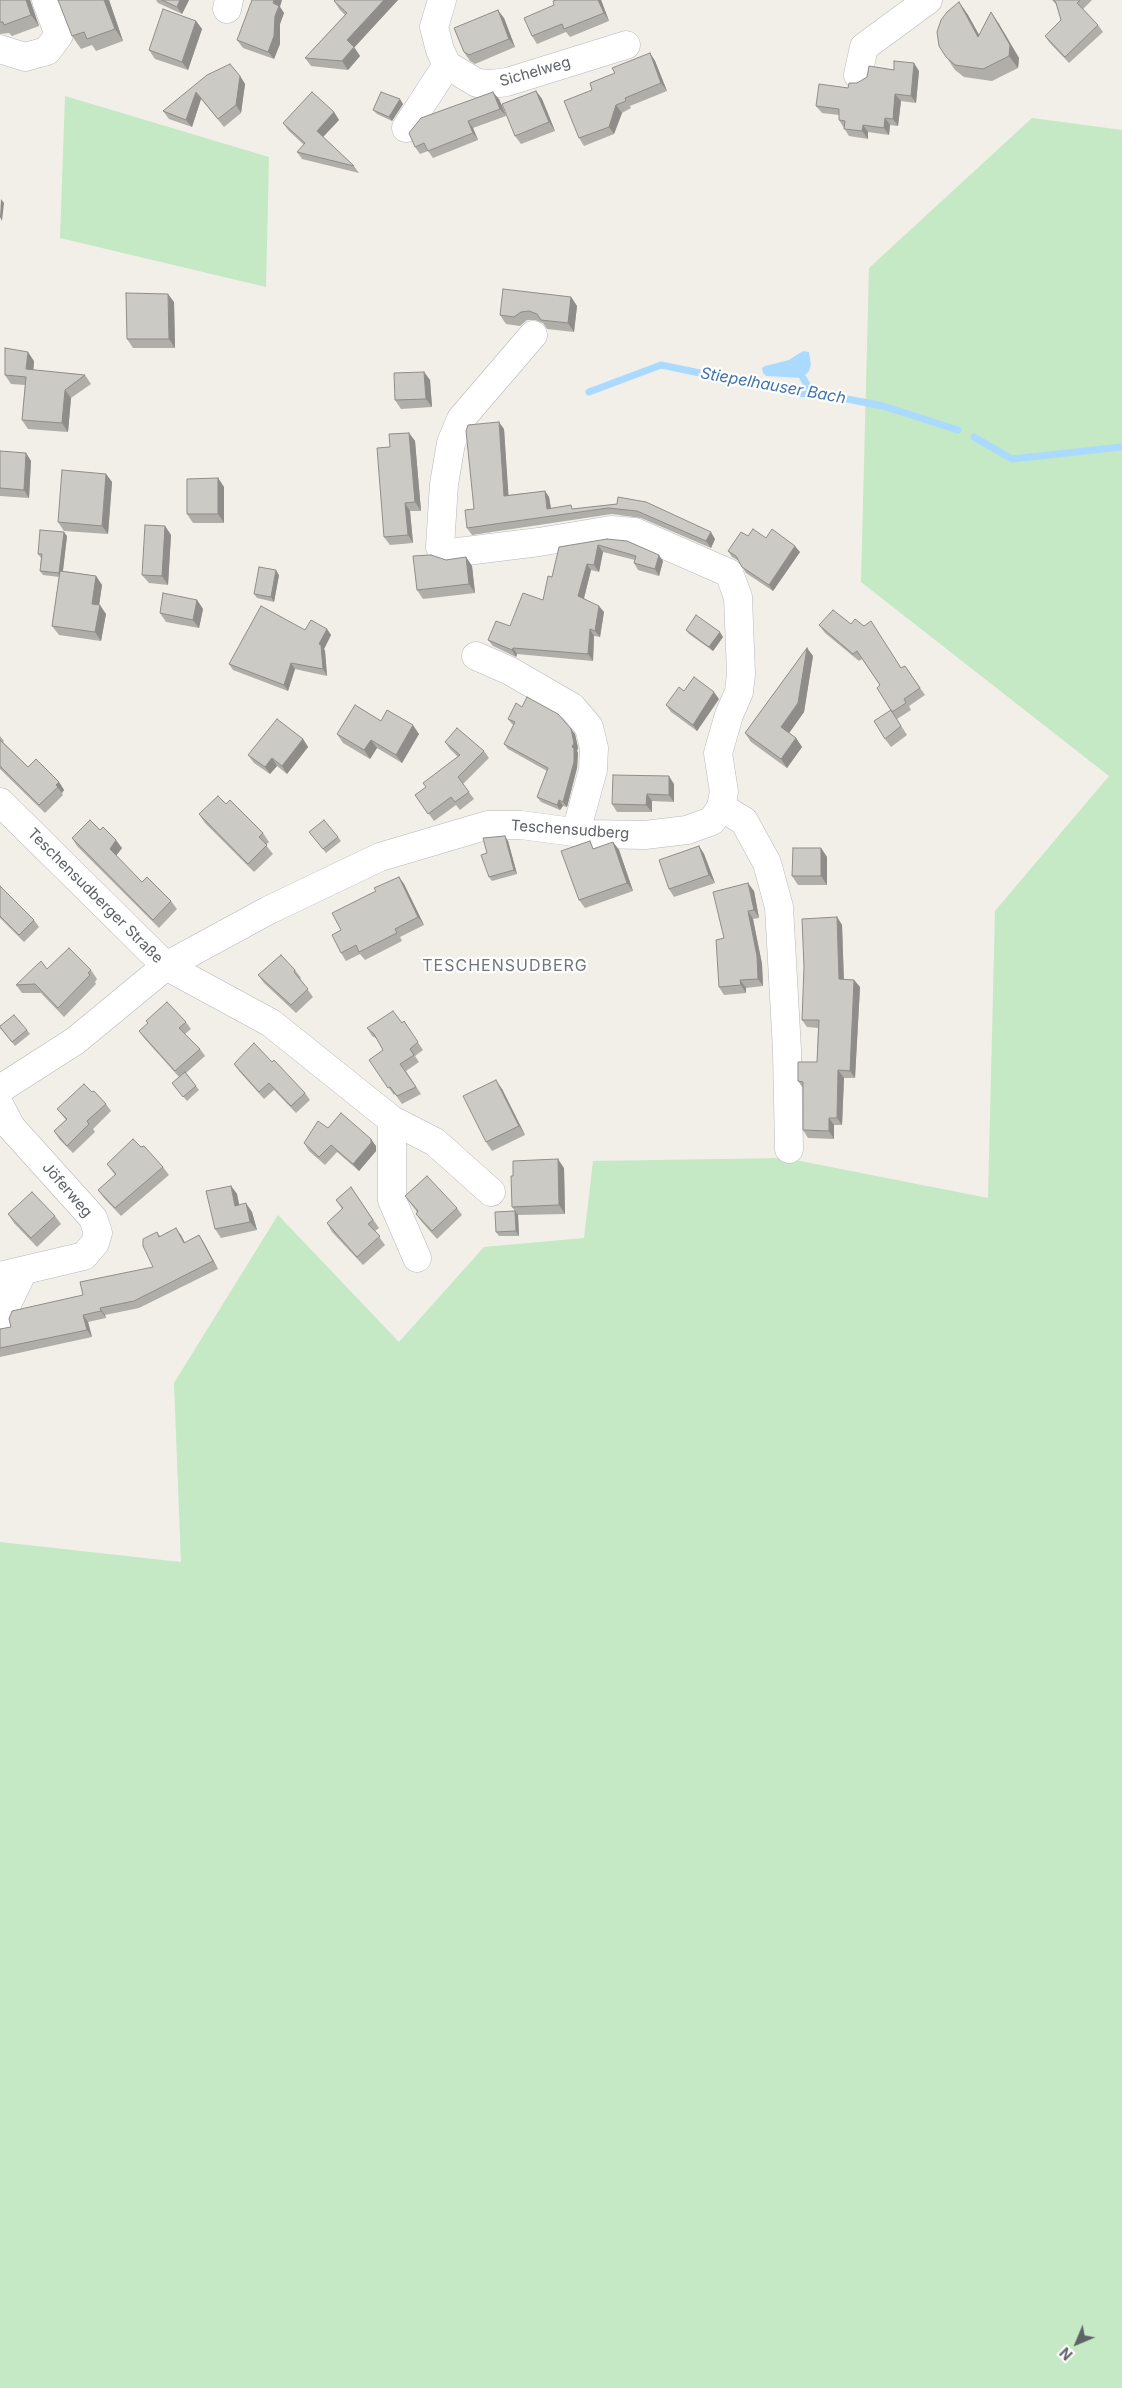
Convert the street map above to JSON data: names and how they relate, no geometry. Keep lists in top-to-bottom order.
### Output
{
  "streets": {
    "street": [
      "Sichelweg",
      "Teschensudberg",
      "Teschensudberger Straße",
      "Jöferweg"
    ]
  },
  "crossings": [
    ["Teschensudberg", "Teschensudberger Straße"]
  ],
  "districts": ["TESCHENSUDBERG"],
  "water": ["Stiepelhauser Bach"],
  "north": "bottom left"
}
